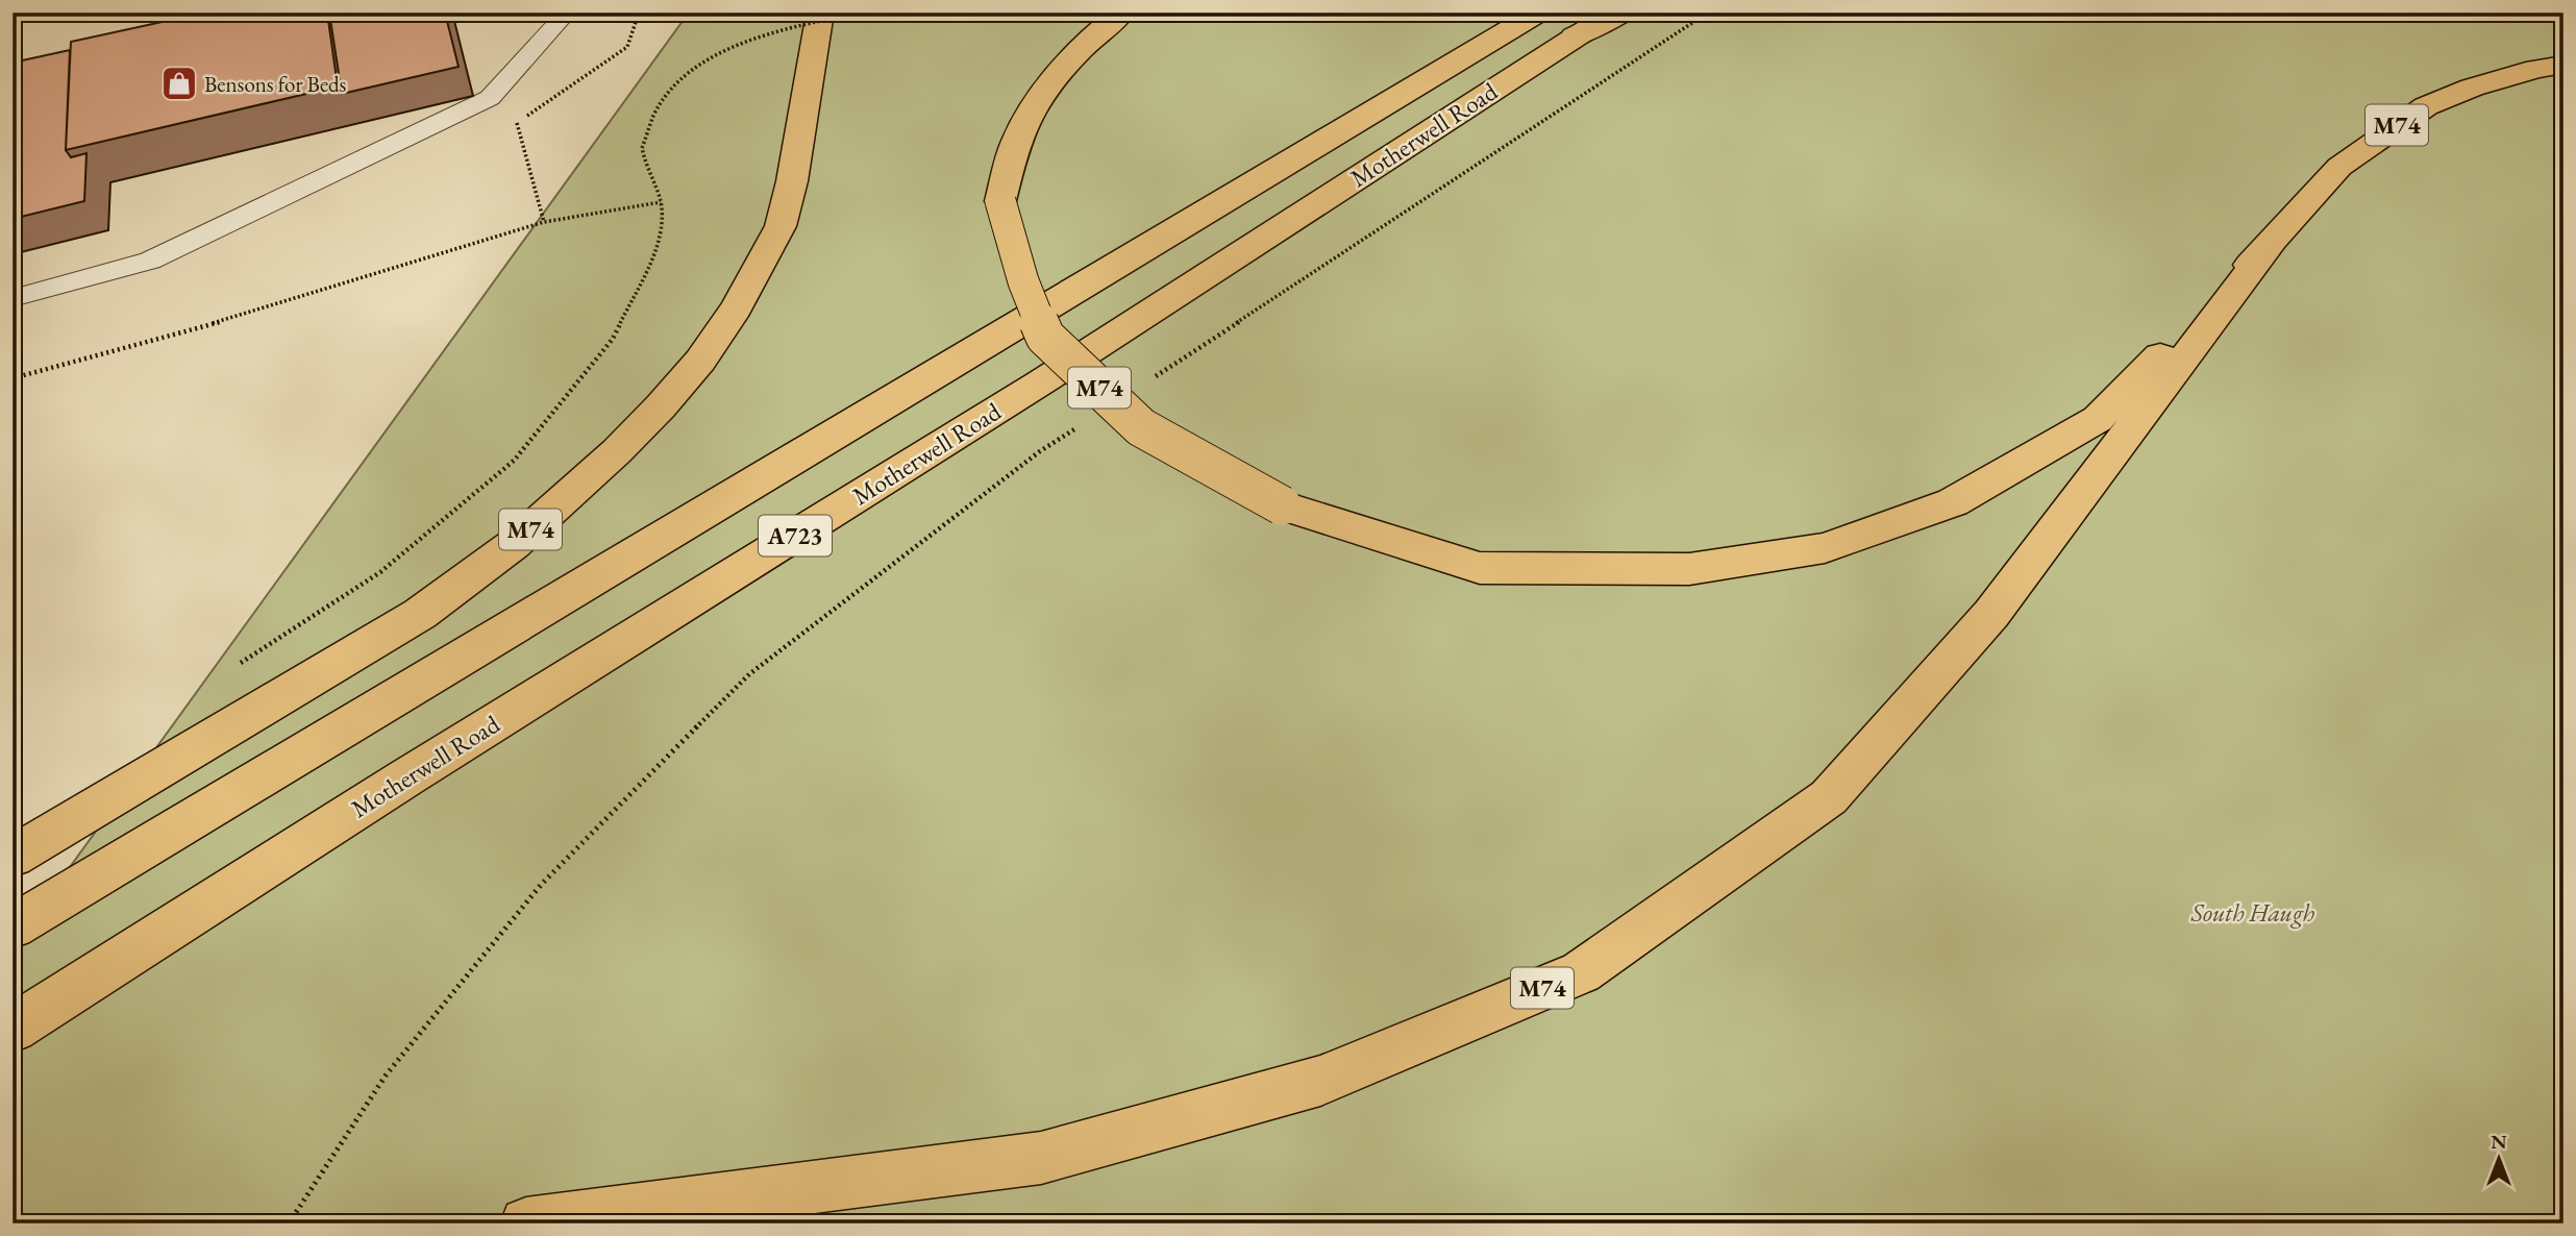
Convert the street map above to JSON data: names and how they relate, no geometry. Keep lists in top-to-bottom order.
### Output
{
  "streets": {
    "main road": ["M74", "Motherwell Road", "A723"]
  },
  "parks": ["South Haugh"],
  "places": {
    "shop": ["Bensons for Beds"]
  },
  "north": "top"
}
